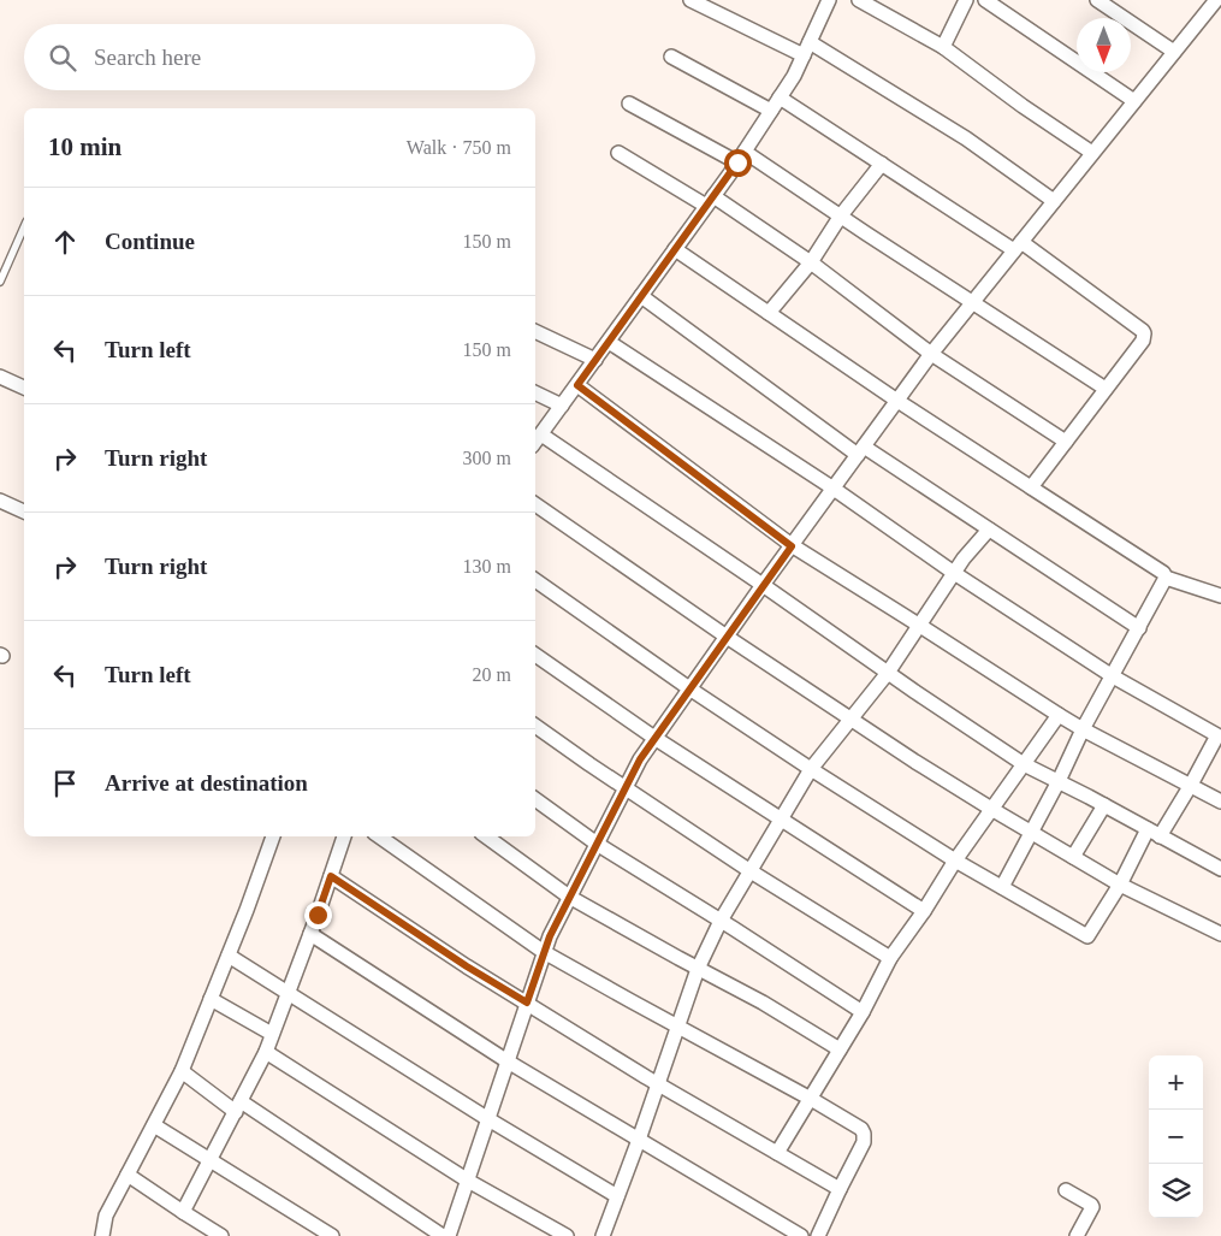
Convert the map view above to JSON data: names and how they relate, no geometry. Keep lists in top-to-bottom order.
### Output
{
  "north": "bottom",
  "page": {
    "search": "Search here",
    "heading": ["10 min", "Walk · 750 m"],
    "list": [
      ["Continue", "150 m"],
      ["Turn left", "150 m"],
      ["Turn right", "300 m"],
      ["Turn right", "130 m"],
      ["Turn left", "20 m"],
      "Arrive at destination"
    ],
    "map_buttons": ["+", "−"]
  }
}
